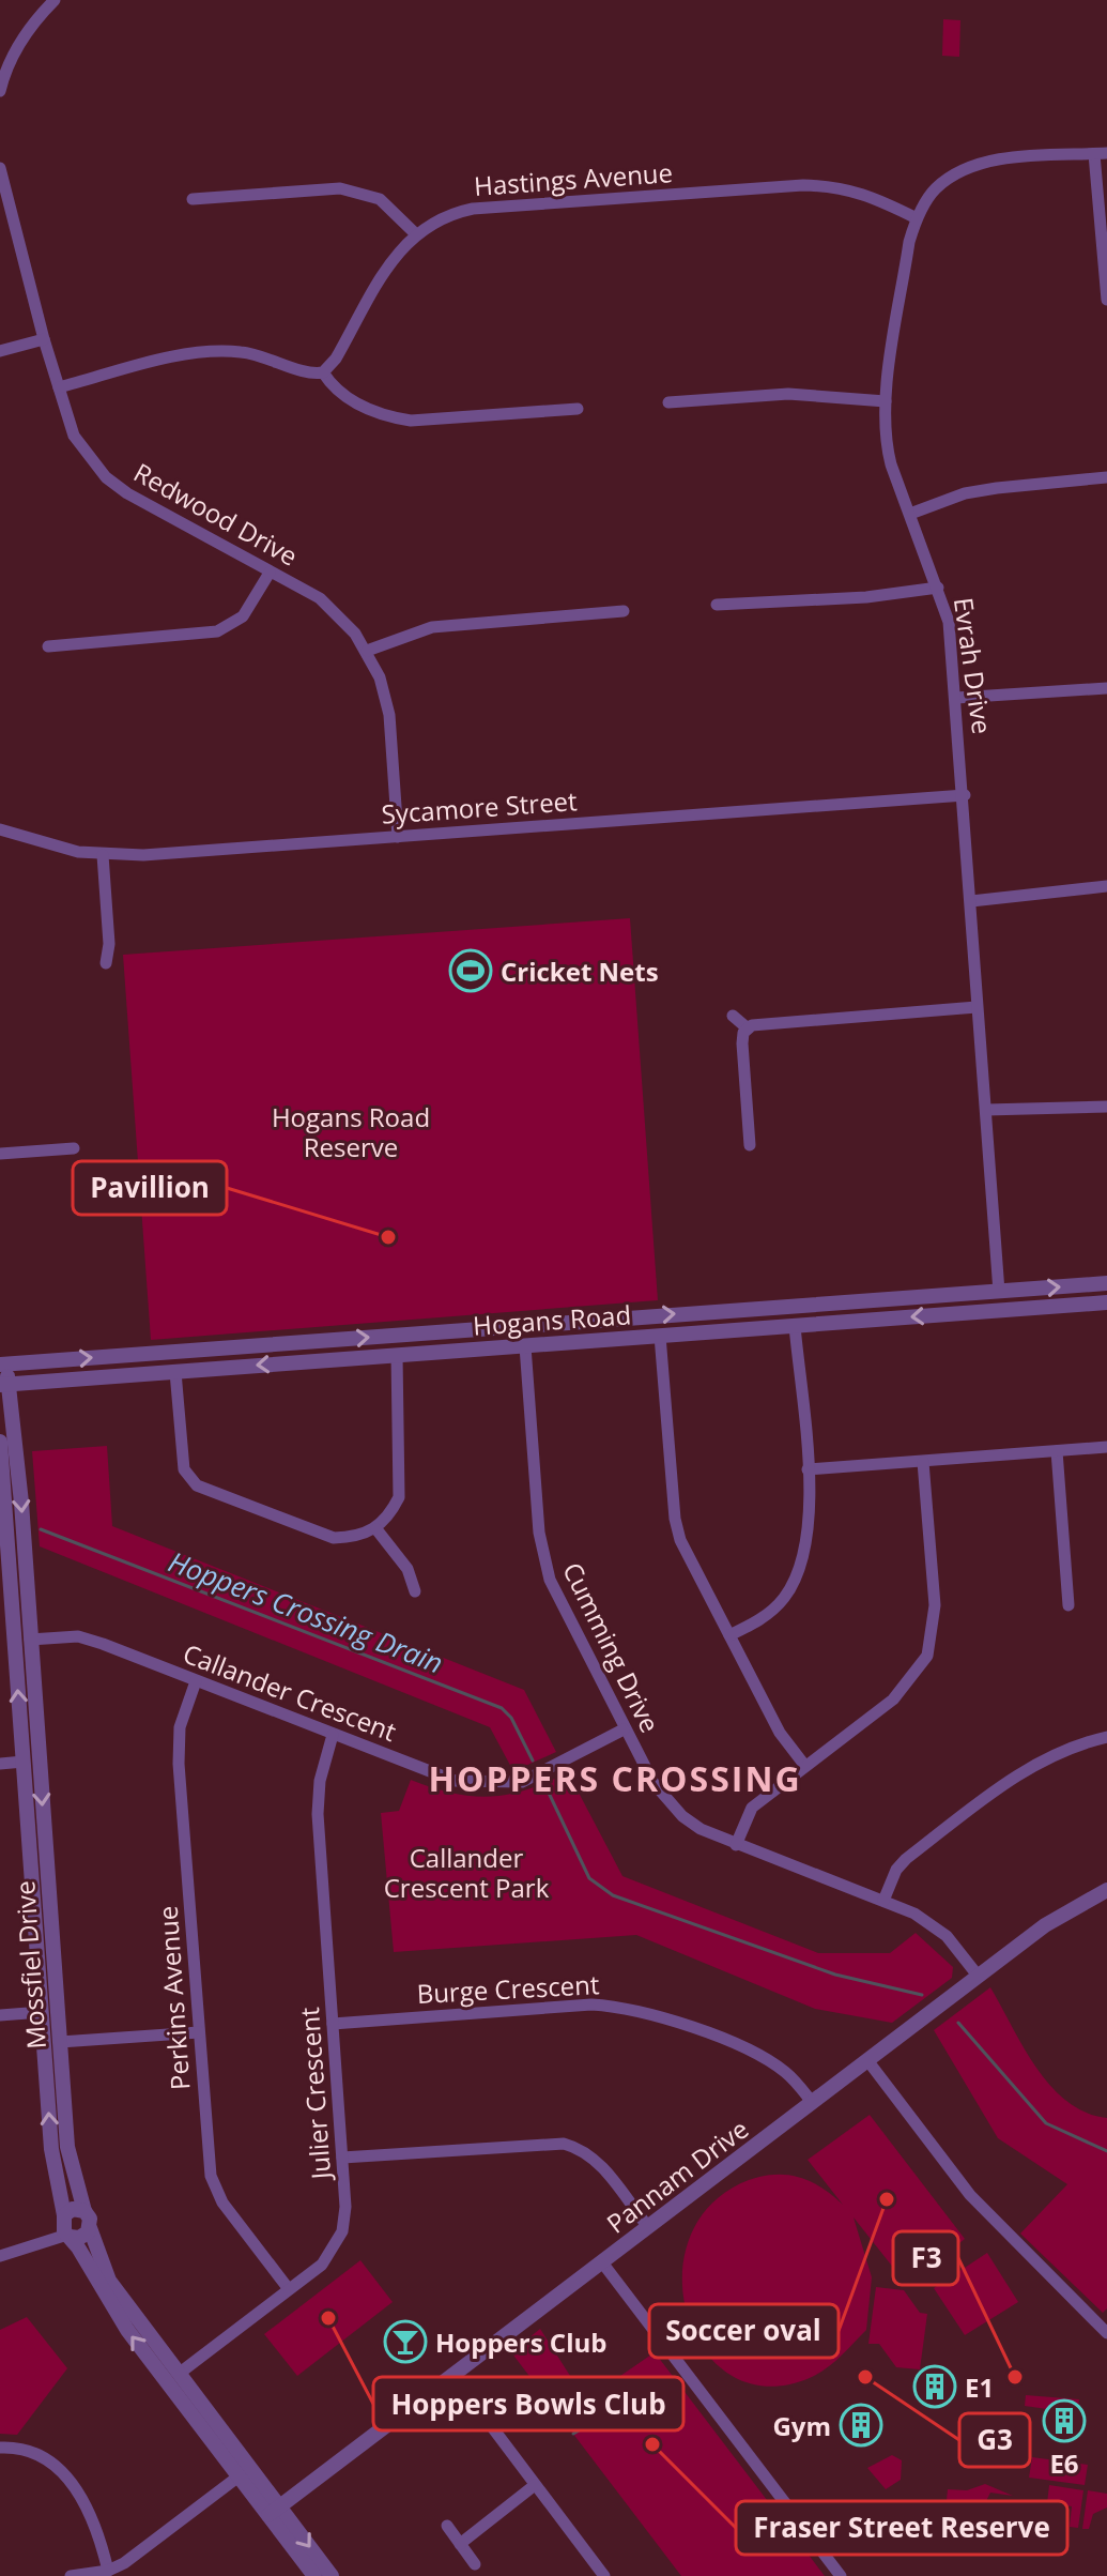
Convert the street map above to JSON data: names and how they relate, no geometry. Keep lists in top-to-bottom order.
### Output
{
  "streets": {
    "street": [
      "Hastings Avenue",
      "Redwood Drive",
      "Evrah Drive",
      "Sycamore Street",
      "Hogans Road",
      "Cumming Drive",
      "Callander Crescent",
      "Mossfiel Drive",
      "Burge Crescent",
      "Perkins Avenue",
      "Julier Crescent",
      "Pannam Drive"
    ]
  },
  "crossings": [
    ["Hastings Avenue", "Evrah Drive"],
    ["Redwood Drive", "Sycamore Street"],
    ["Evrah Drive", "Sycamore Street"],
    ["Evrah Drive", "Hogans Road"],
    ["Hogans Road", "Cumming Drive"],
    ["Hogans Road", "Mossfiel Drive"],
    ["Cumming Drive", "Callander Crescent"],
    ["Cumming Drive", "Pannam Drive"],
    ["Callander Crescent", "Mossfiel Drive"],
    ["Callander Crescent", "Perkins Avenue"],
    ["Callander Crescent", "Julier Crescent"],
    ["Mossfiel Drive", "Julier Crescent"],
    ["Mossfiel Drive", "Pannam Drive"],
    ["Burge Crescent", "Julier Crescent"],
    ["Burge Crescent", "Pannam Drive"],
    ["Perkins Avenue", "Julier Crescent"]
  ],
  "districts": ["HOPPERS CROSSING"],
  "water": ["Hoppers Crossing Drain"],
  "parks": ["Hogans Road Reserve", "Callander Crescent Park"],
  "places": {
    "sports": ["Cricket Nets"],
    "other": [
      "Pavillion",
      "Soccer oval",
      "Hoppers Bowls Club",
      "G3",
      "F3",
      "Fraser Street Reserve"
    ],
    "bar": ["Hoppers Club"],
    "building": ["E1", "E6", "Gym"]
  }
}
